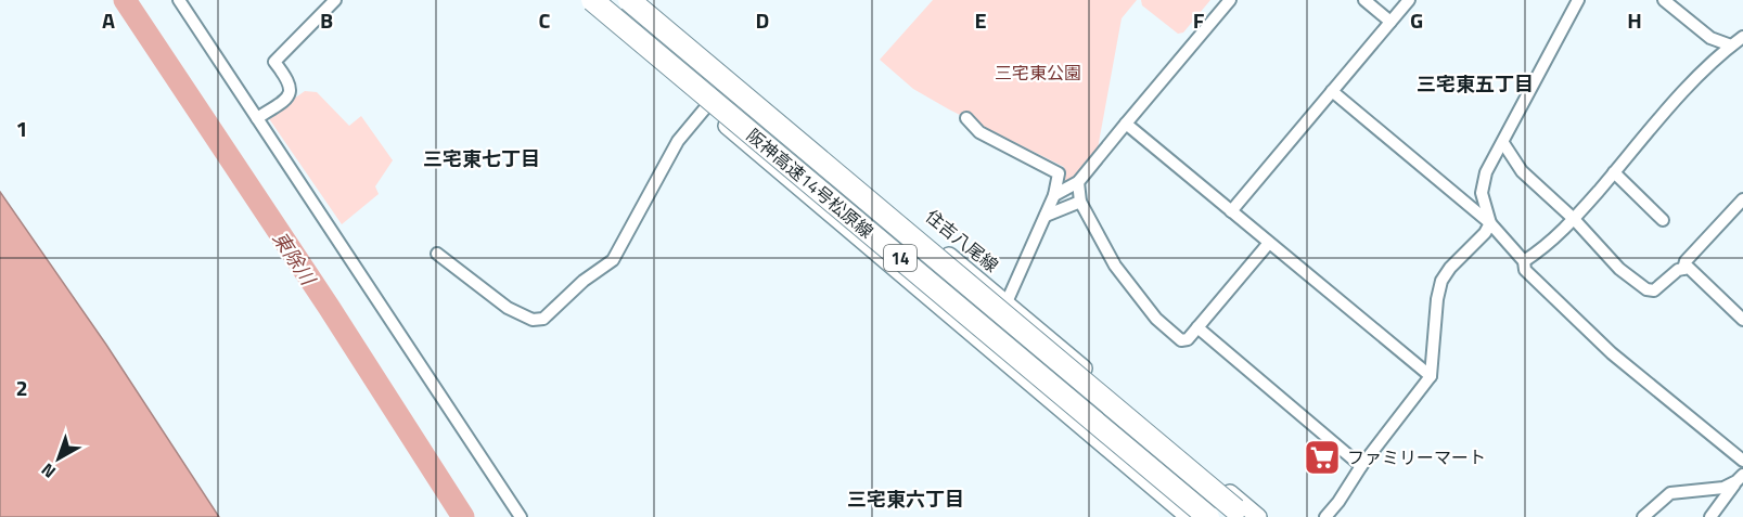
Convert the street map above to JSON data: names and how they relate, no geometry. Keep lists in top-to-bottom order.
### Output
{
  "streets": {
    "highway": ["阪神高速14号松原線", "14"],
    "main road": ["住吉八尾線"]
  },
  "districts": ["三宅東五丁目", "三宅東七丁目", "三宅東六丁目"],
  "water": ["東除川"],
  "parks": ["三宅東公園"],
  "places": {
    "supermarket": ["ファミリーマート"]
  },
  "north": "bottom left",
  "grid": {
    "columns": [
      "A",
      "B",
      "C",
      "D",
      "E",
      "F",
      "G",
      "H"
    ],
    "rows": ["1", "2"]
  }
}
